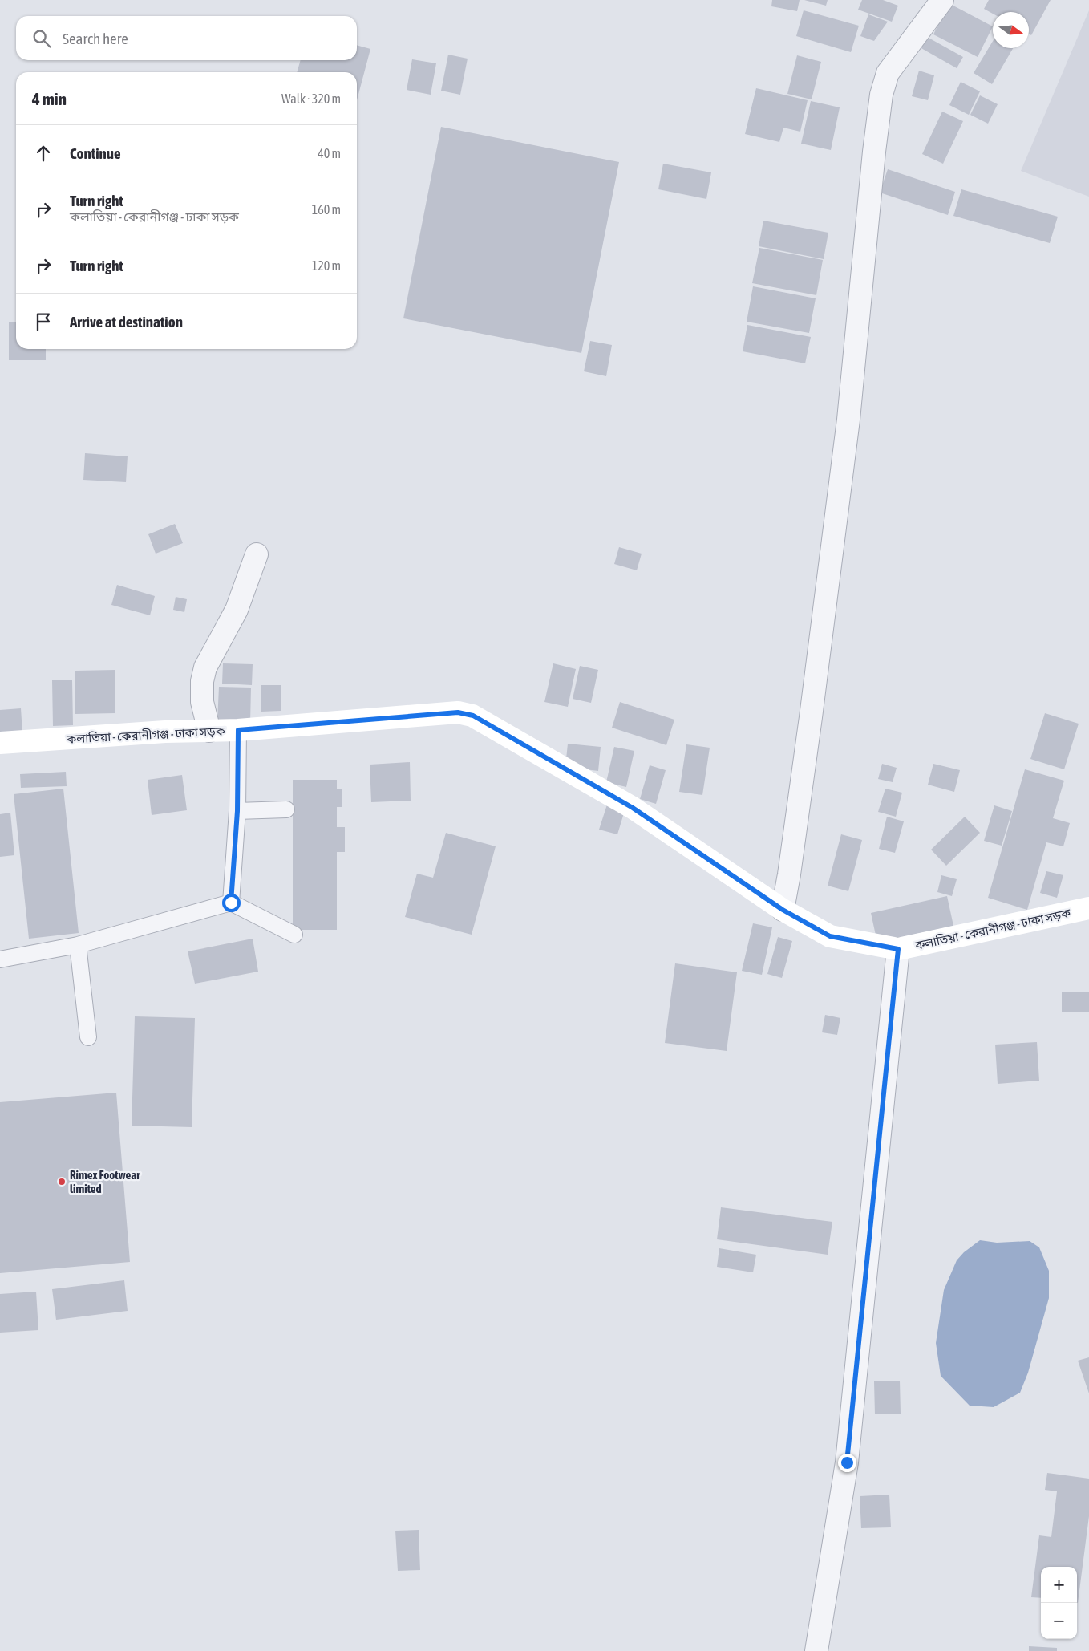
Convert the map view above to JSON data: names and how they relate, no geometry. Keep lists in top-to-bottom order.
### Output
{
  "streets": {
    "main road": ["কলাতিয়া - কেরানীগঞ্জ - ঢাকা সড়ক"]
  },
  "places": ["Rimex Footwear limited"],
  "north": "right",
  "page": {
    "search": "Search here",
    "heading": ["4 min", "Walk · 320 m"],
    "list": [
      ["Continue", "40 m"],
      ["Turn right", "কলাতিয়া - কেরানীগঞ্জ - ঢাকা সড়ক", "160 m"],
      ["Turn right", "120 m"],
      "Arrive at destination"
    ],
    "map_buttons": ["+", "−"]
  }
}
